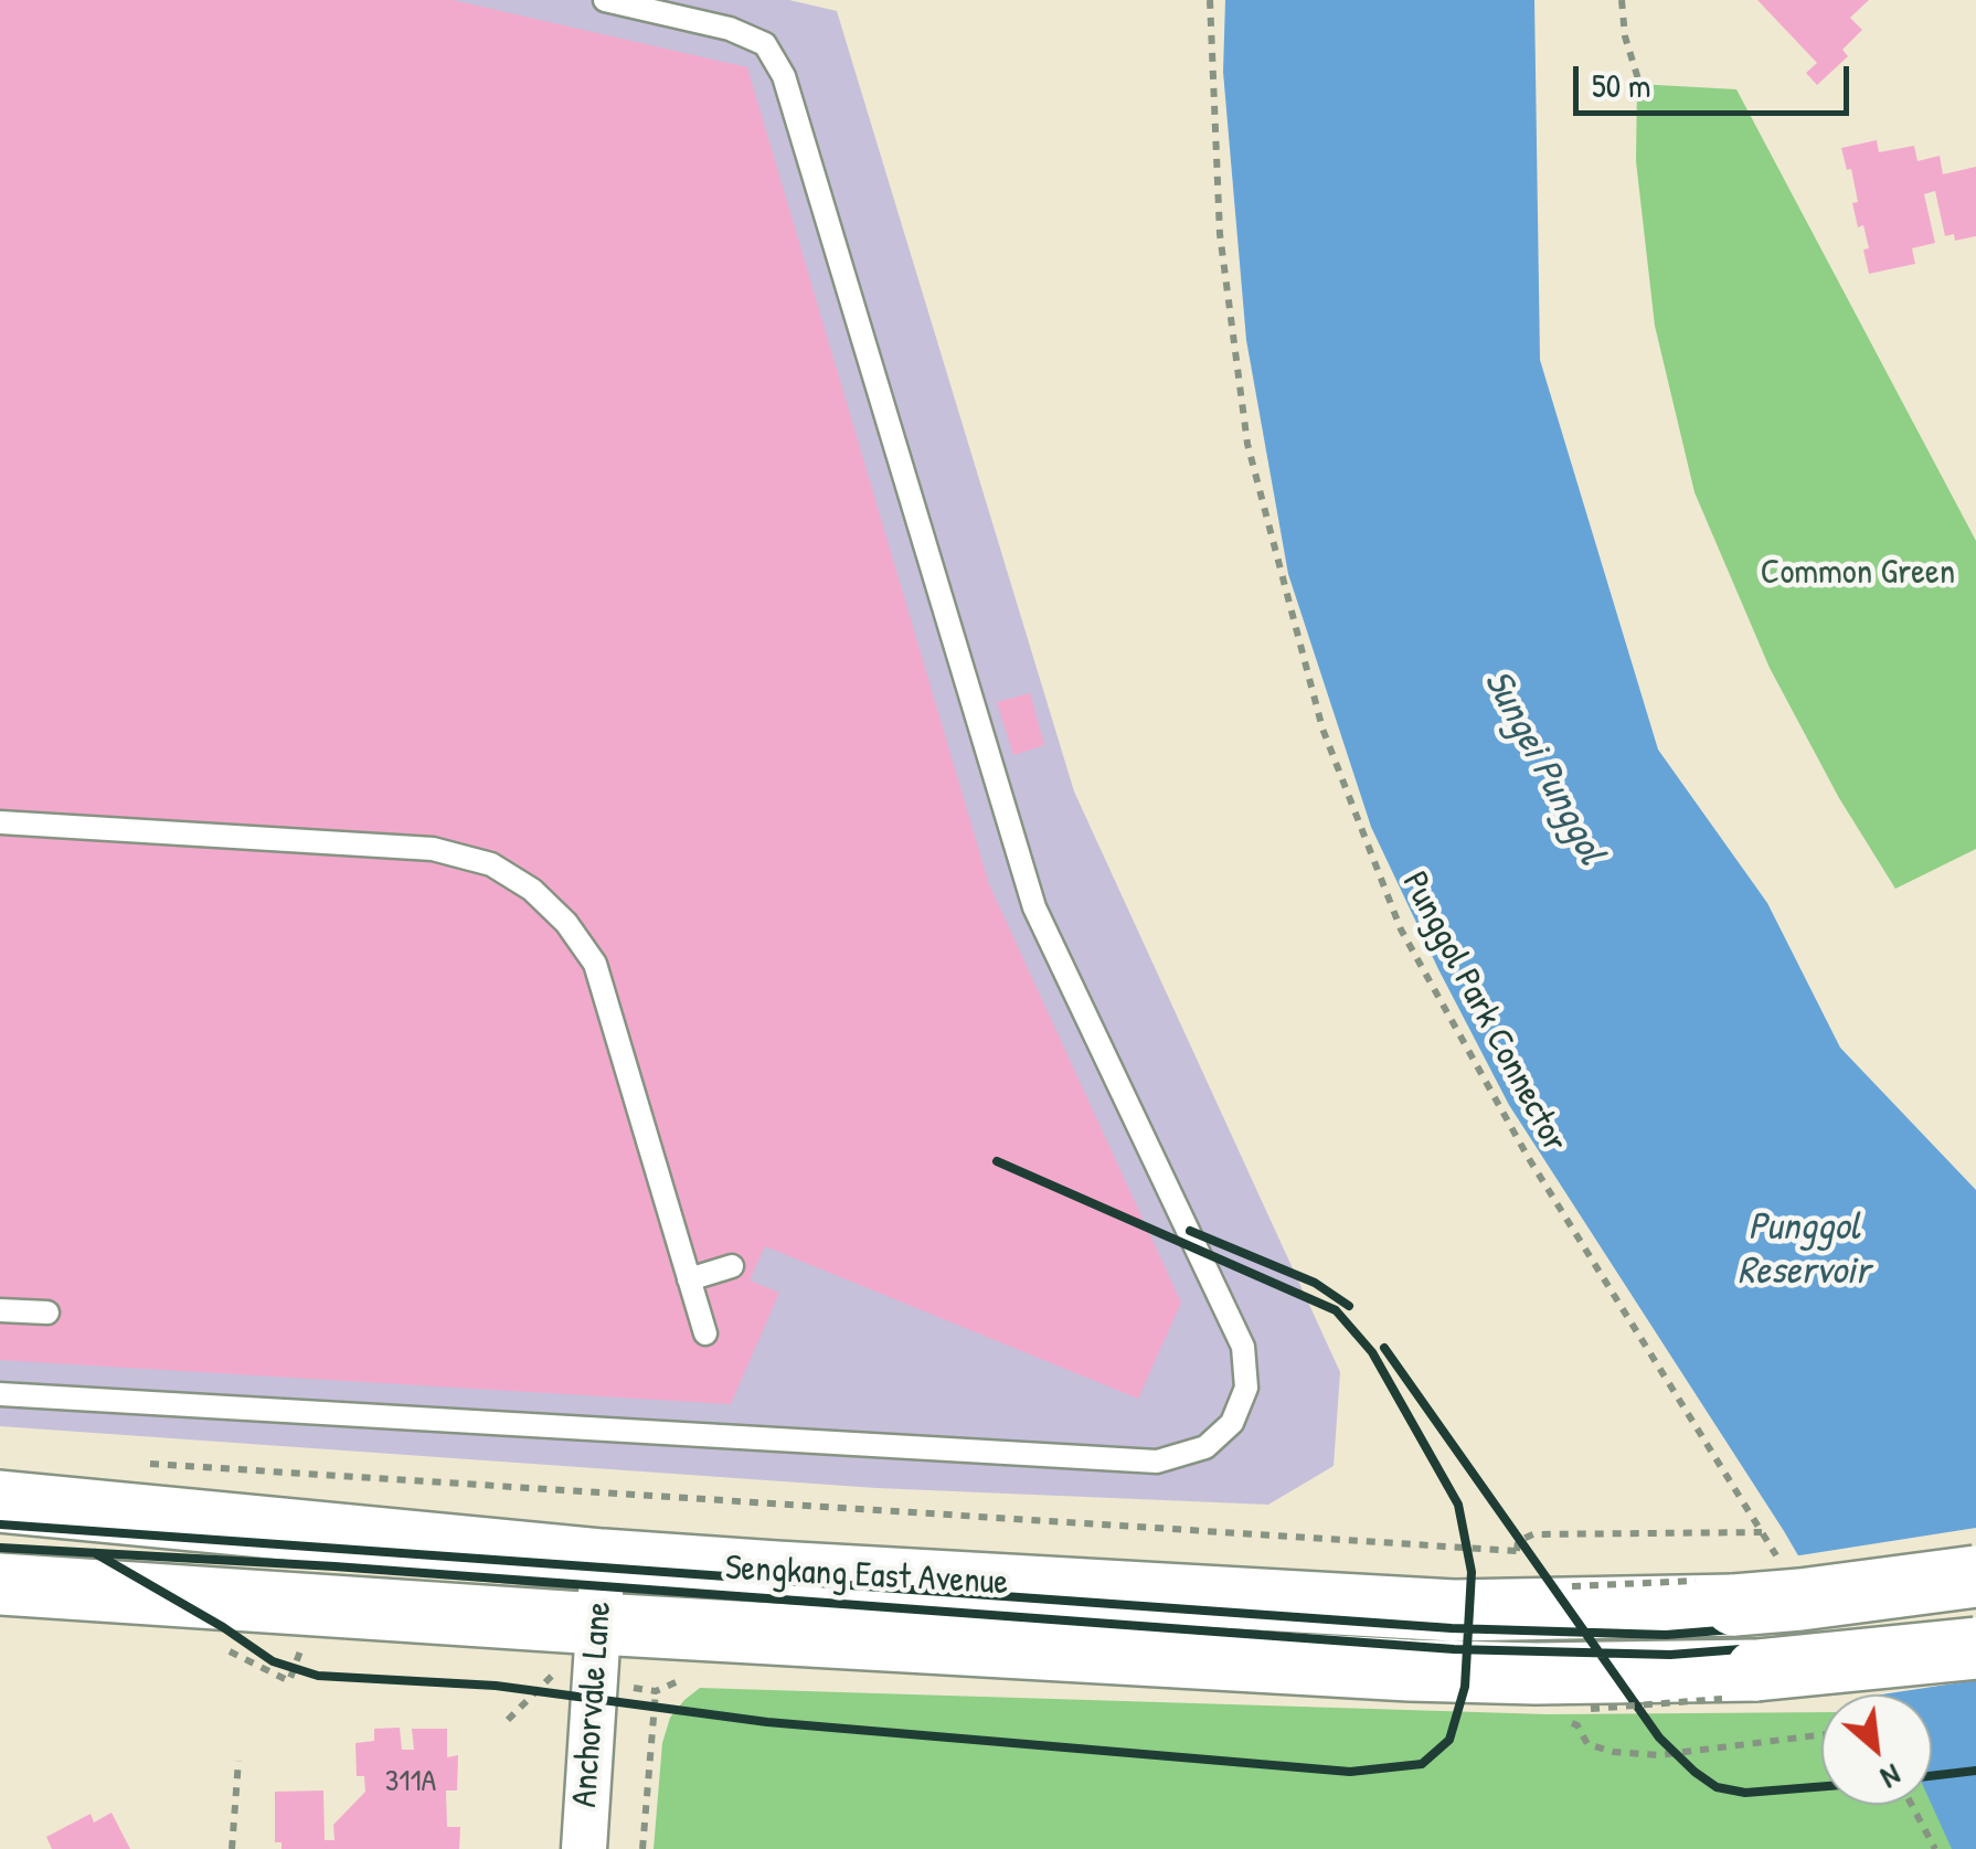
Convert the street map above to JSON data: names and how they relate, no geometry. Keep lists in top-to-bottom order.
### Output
{
  "streets": {
    "main road": ["Sengkang East Avenue"],
    "street": ["Anchorvale Lane"],
    "path": ["Punggol Park Connector"]
  },
  "crossings": [
    ["Sengkang East Avenue", "Anchorvale Lane"]
  ],
  "water": ["Sungei Punggol", "Punggol Reservoir"],
  "parks": ["Common Green"],
  "house_numbers": ["311A"],
  "scale_bar": "50 m",
  "north": "bottom right"
}
